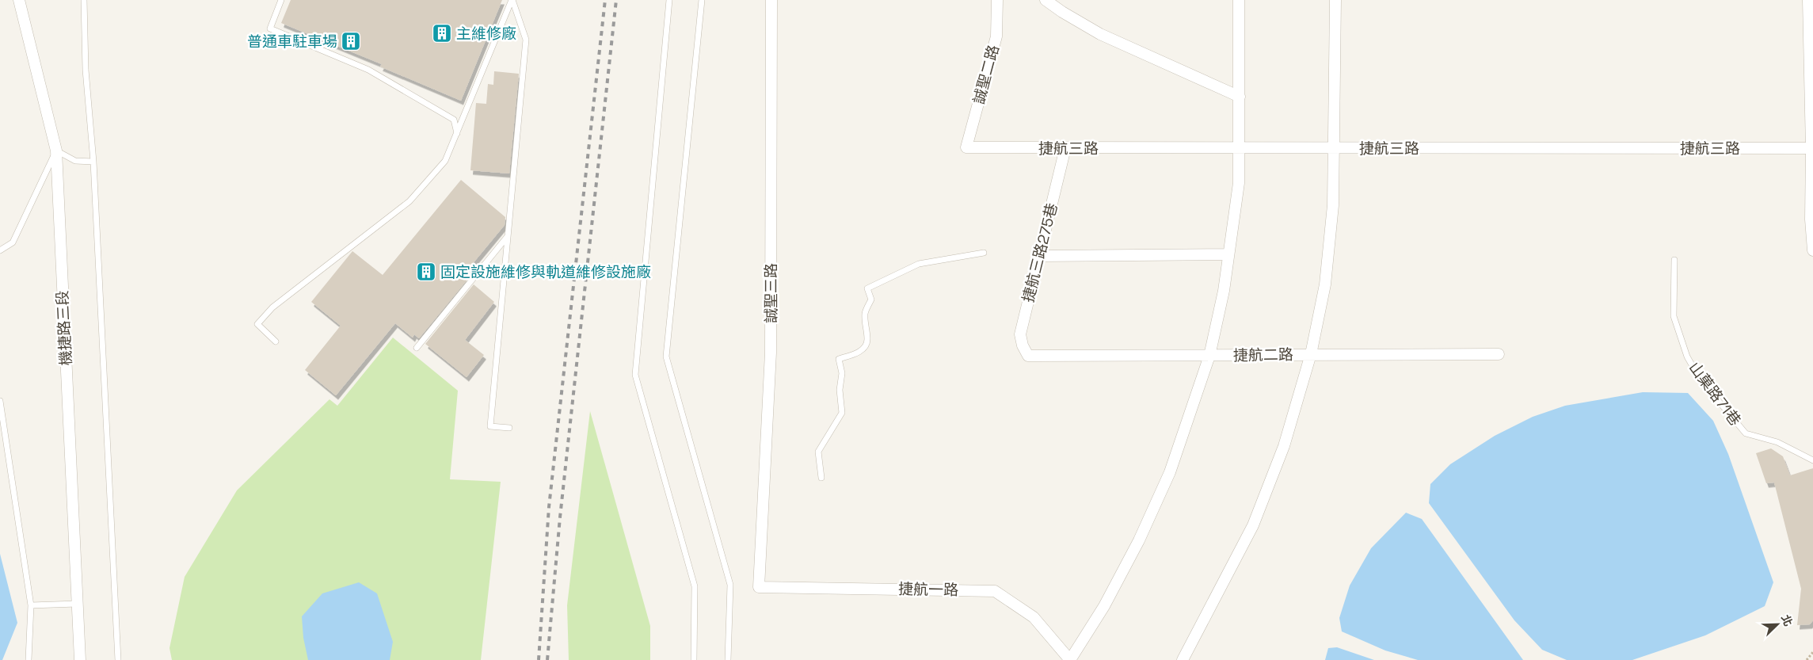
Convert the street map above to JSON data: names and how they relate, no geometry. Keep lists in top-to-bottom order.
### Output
{
  "streets": {
    "street": [
      "誠聖二路",
      "捷航三路",
      "捷航三路275巷",
      "誠聖三路",
      "機捷路三段",
      "捷航二路",
      "捷航一路"
    ],
    "lane": ["山菓路71巷"]
  },
  "crossings": [
    ["誠聖二路", "捷航三路"],
    ["捷航三路", "捷航三路275巷"],
    ["捷航三路275巷", "捷航二路"],
    ["誠聖三路", "捷航一路"]
  ],
  "places": {
    "building": ["主維修廠", "普通車駐車場", "固定設施維修與軌道維修設施廠"]
  },
  "north": "top right"
}
